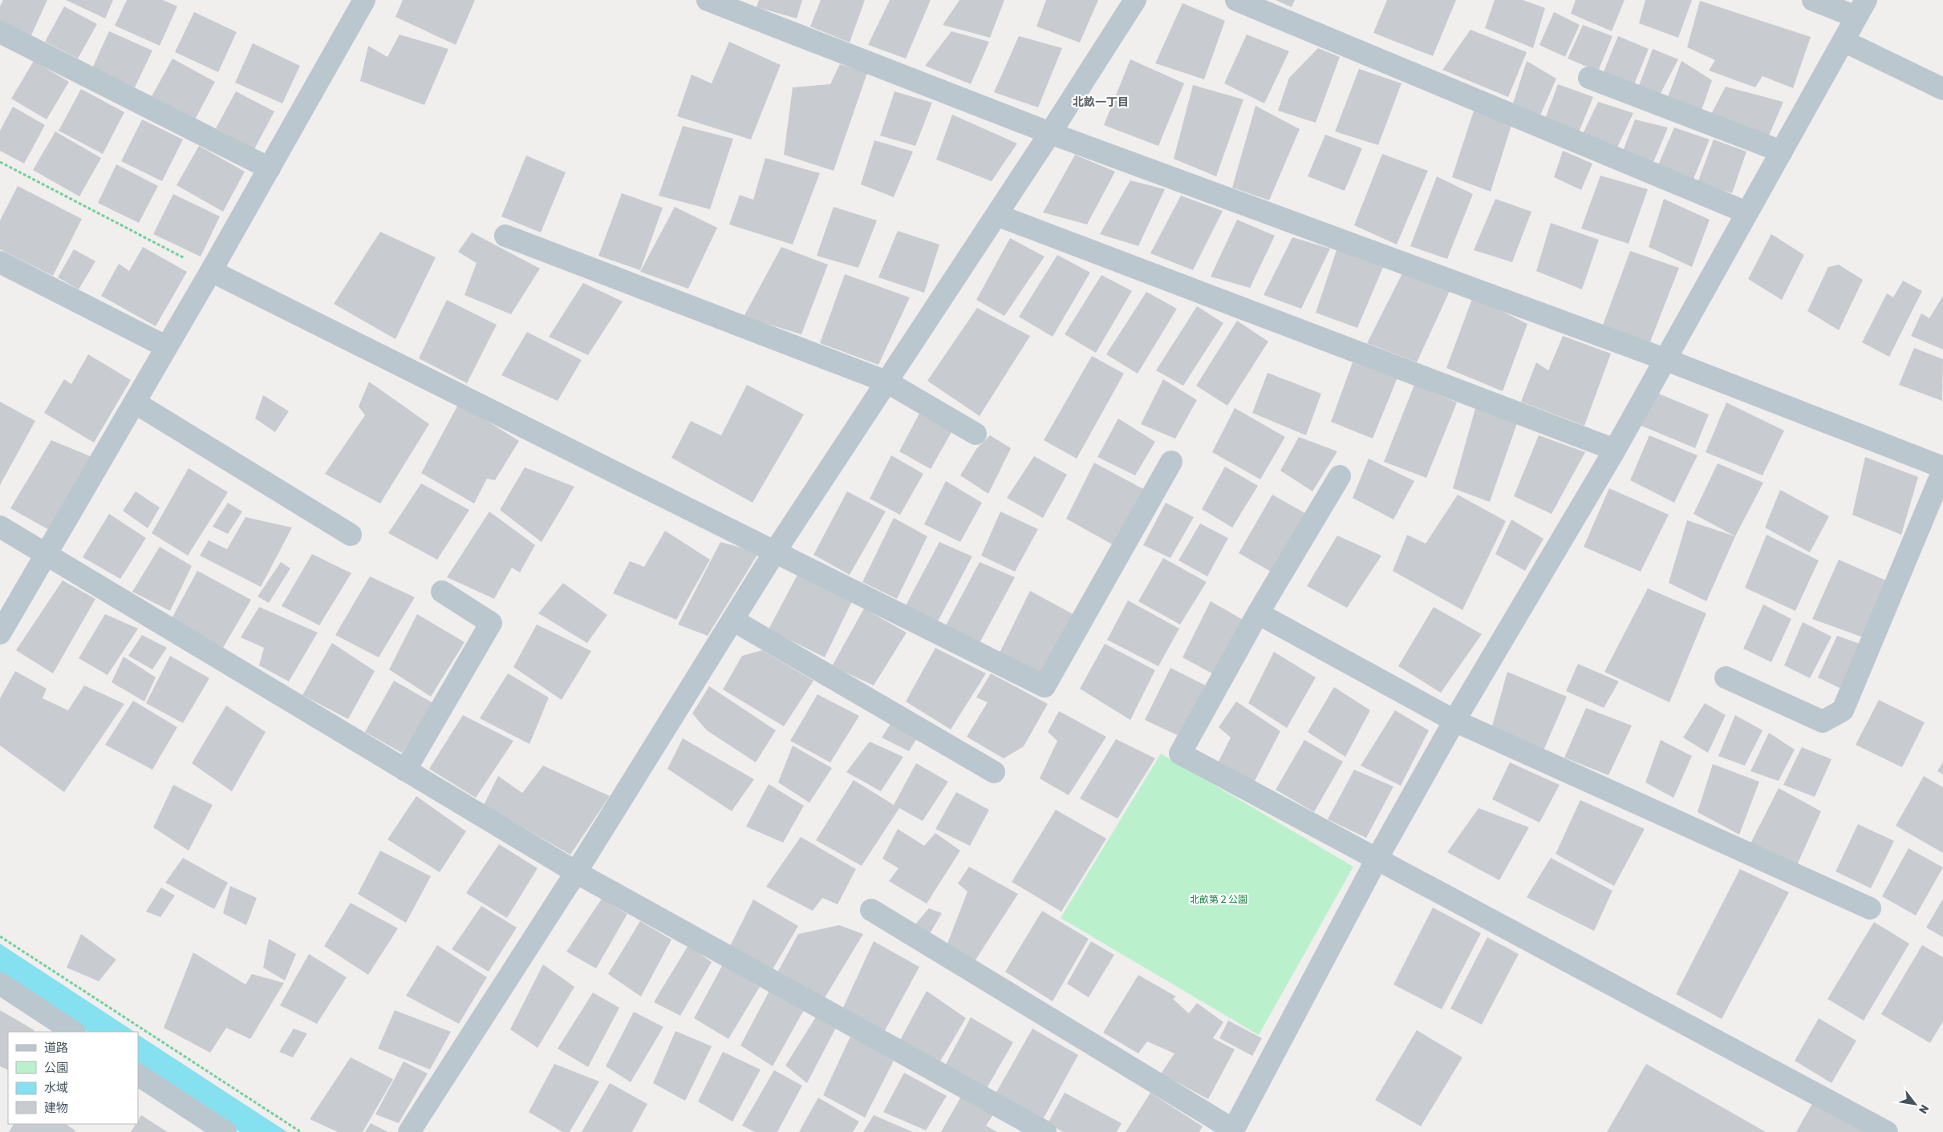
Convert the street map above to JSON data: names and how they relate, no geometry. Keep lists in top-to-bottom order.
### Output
{
  "districts": ["北畝一丁目"],
  "parks": ["北畝第２公園"],
  "legend": [
    "道路",
    "公園",
    "水域",
    "建物"
  ],
  "north": "bottom right"
}
